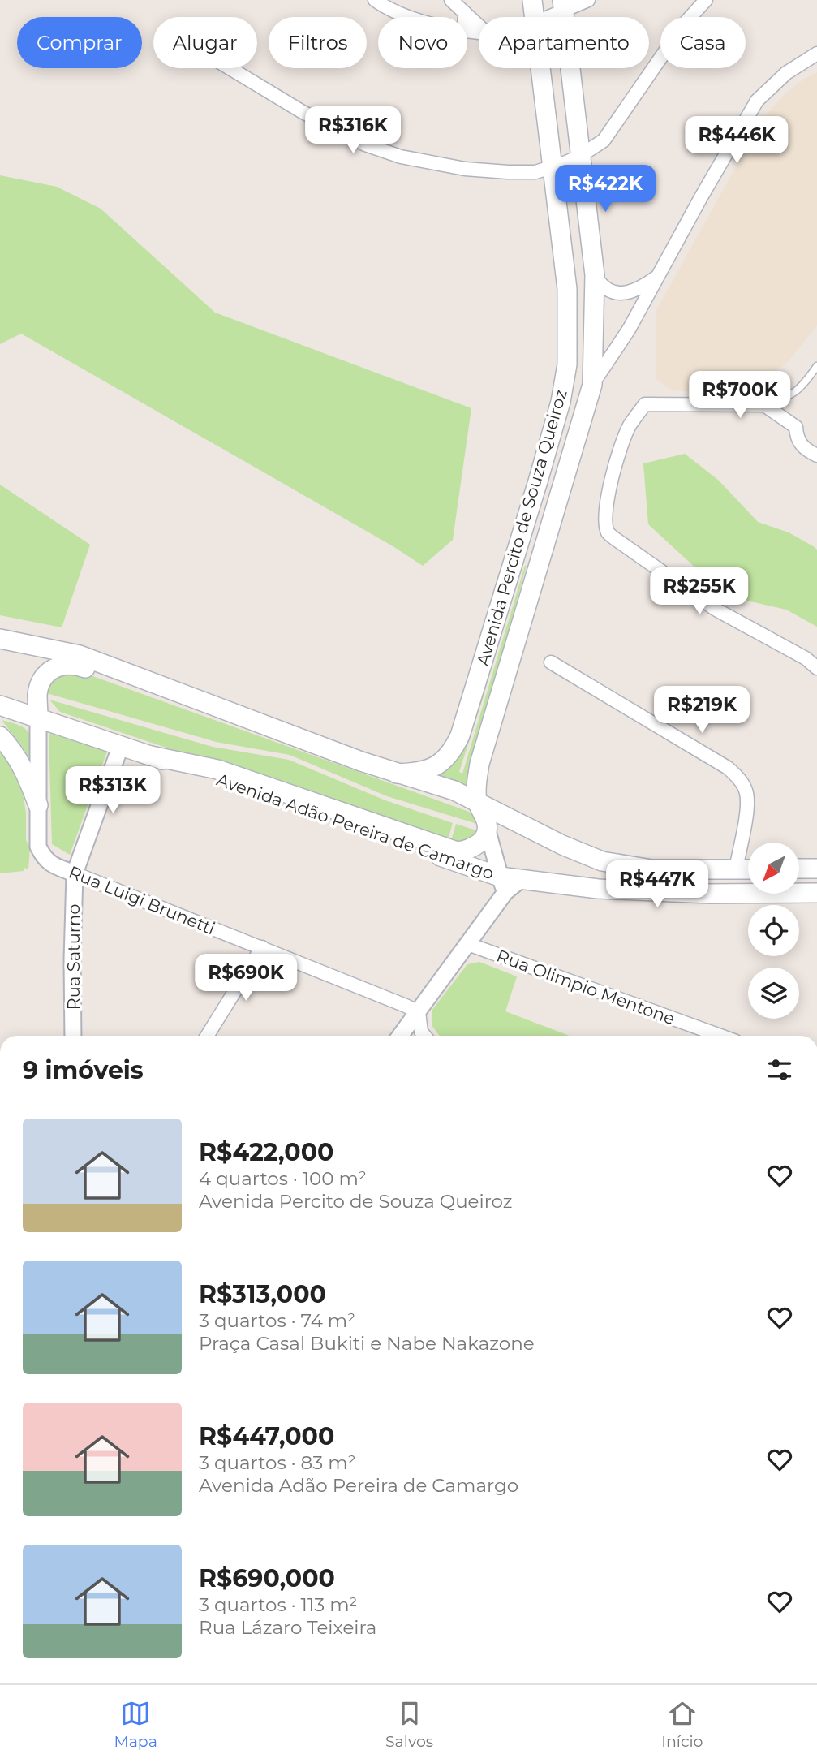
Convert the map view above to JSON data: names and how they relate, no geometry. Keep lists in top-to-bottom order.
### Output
{
  "streets": {
    "main road": ["Avenida Percito de Souza Queiroz", "Avenida Adão Pereira de Camargo"],
    "street": ["Rua Luigi Brunetti", "Rua Saturno", "Rua Olimpio Mentone"]
  },
  "crossings": [
    ["Avenida Adão Pereira de Camargo", "Rua Luigi Brunetti"],
    ["Avenida Adão Pereira de Camargo", "Rua Saturno"],
    ["Rua Luigi Brunetti", "Rua Saturno"]
  ],
  "north": "bottom left",
  "page": {
    "chip": [
      "Comprar",
      "Alugar",
      "Filtros",
      "Novo",
      "Apartamento",
      "Casa"
    ],
    "price": [
      "R$316K",
      "R$446K",
      "R$422K",
      "R$700K",
      "R$255K",
      "R$219K",
      "R$313K",
      "R$447K",
      "R$690K"
    ],
    "heading": "9 imóveis",
    "list": [
      {
        "name": "R$422,000",
        "note": "4 quartos · 100 m² · Avenida Percito de Souza Queiroz"
      },
      {
        "name": "R$313,000",
        "note": "3 quartos · 74 m² · Praça Casal Bukiti e Nabe Nakazone"
      },
      {
        "name": "R$447,000",
        "note": "3 quartos · 83 m² · Avenida Adão Pereira de Camargo"
      },
      {
        "name": "R$690,000",
        "note": "3 quartos · 113 m² · Rua Lázaro Teixeira"
      }
    ],
    "tabs": ["Mapa", "Salvos", "Início"]
  }
}
